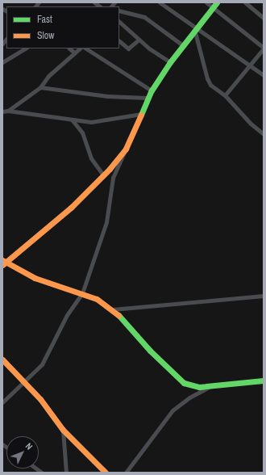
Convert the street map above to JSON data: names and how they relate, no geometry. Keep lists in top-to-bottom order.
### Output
{
  "legend": ["Fast", "Slow"],
  "north": "top right"
}
